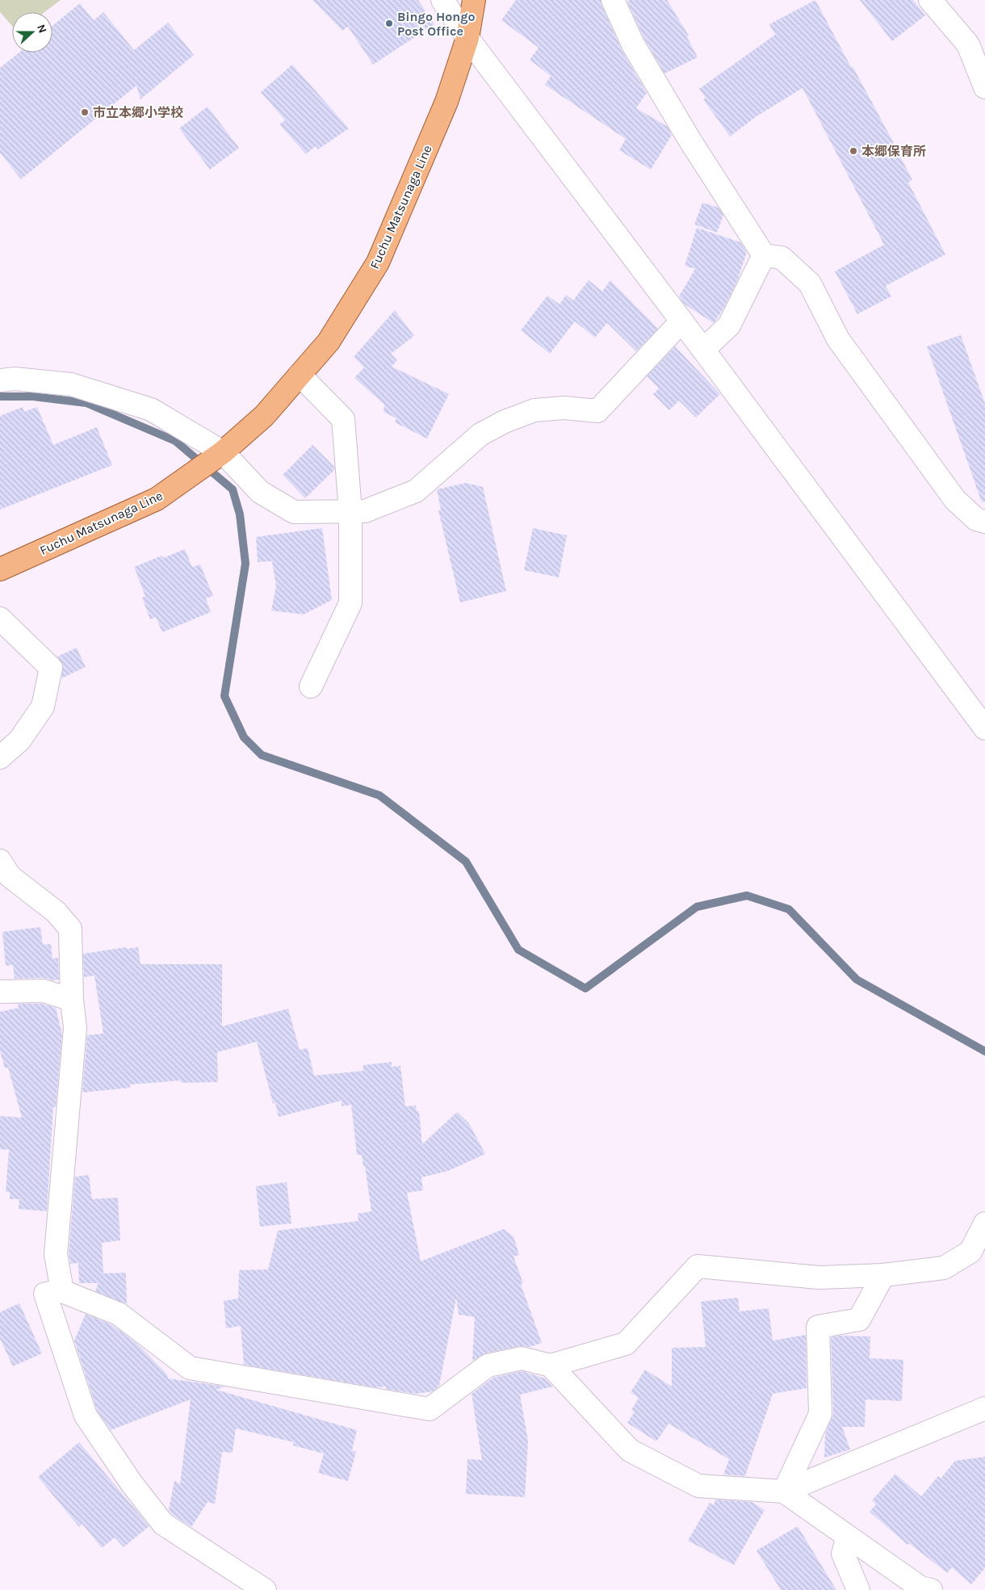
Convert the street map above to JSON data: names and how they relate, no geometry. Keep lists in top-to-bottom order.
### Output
{
  "streets": {
    "main road": ["Fuchu Matsunaga Line"]
  },
  "places": ["Bingo Hongo Post Office", "市立本郷小学校", "本郷保育所"],
  "north": "right"
}
